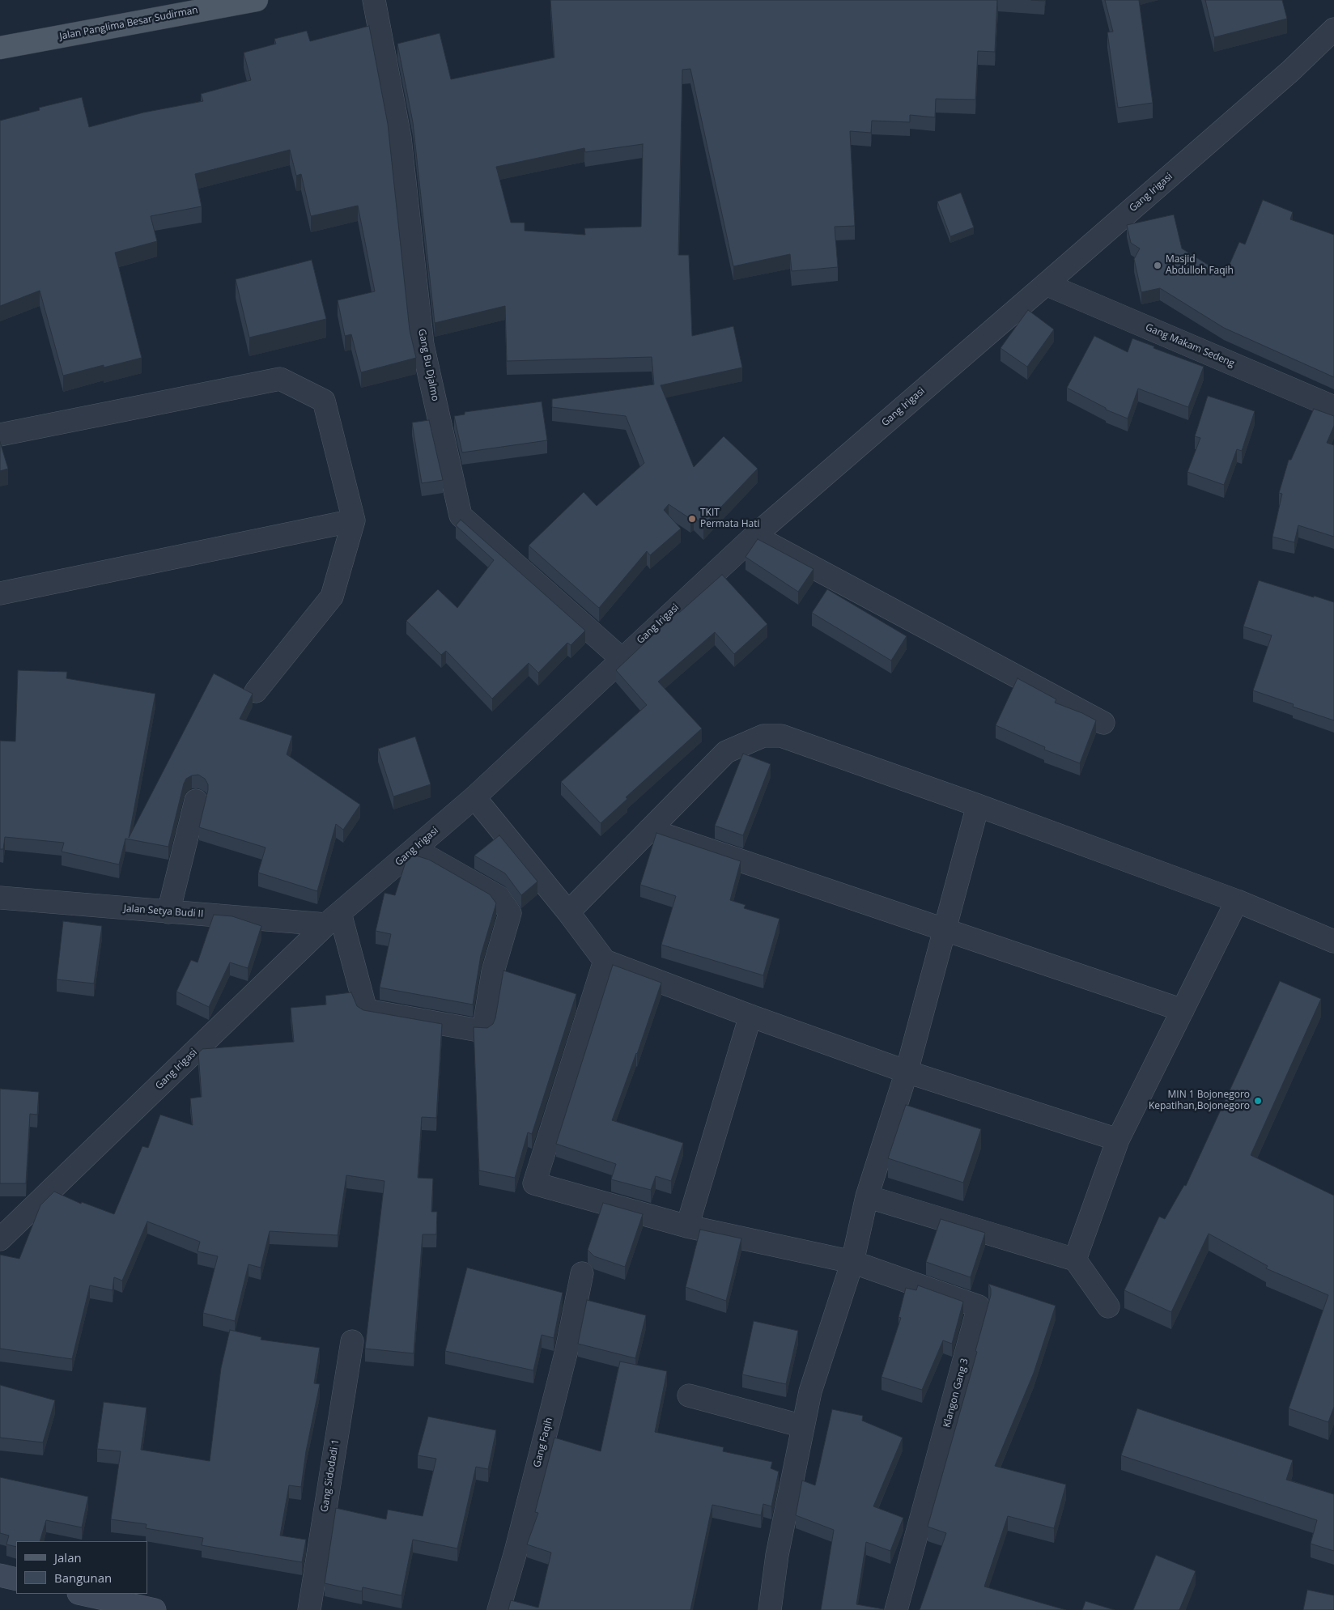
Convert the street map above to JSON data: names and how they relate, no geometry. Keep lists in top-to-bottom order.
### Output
{
  "streets": {
    "main road": ["Jalan Panglima Besar Sudirman"],
    "street": [
      "Gang Irigasi",
      "Gang Makam Sedeng",
      "Gang Bu Djalmo",
      "Jalan Setya Budi II",
      "Klangon Gang 3",
      "Gang Faqih",
      "Gang Sidodadi 1"
    ]
  },
  "crossings": [
    ["Gang Irigasi", "Gang Makam Sedeng"],
    ["Gang Irigasi", "Gang Bu Djalmo"],
    ["Gang Irigasi", "Jalan Setya Budi II"]
  ],
  "places": ["Masjid Abdulloh Faqih", "TKIT Permata Hati", "MIN 1 Bojonegoro Kepatihan,Bojonegoro"],
  "legend": ["Jalan", "Bangunan"]
}
